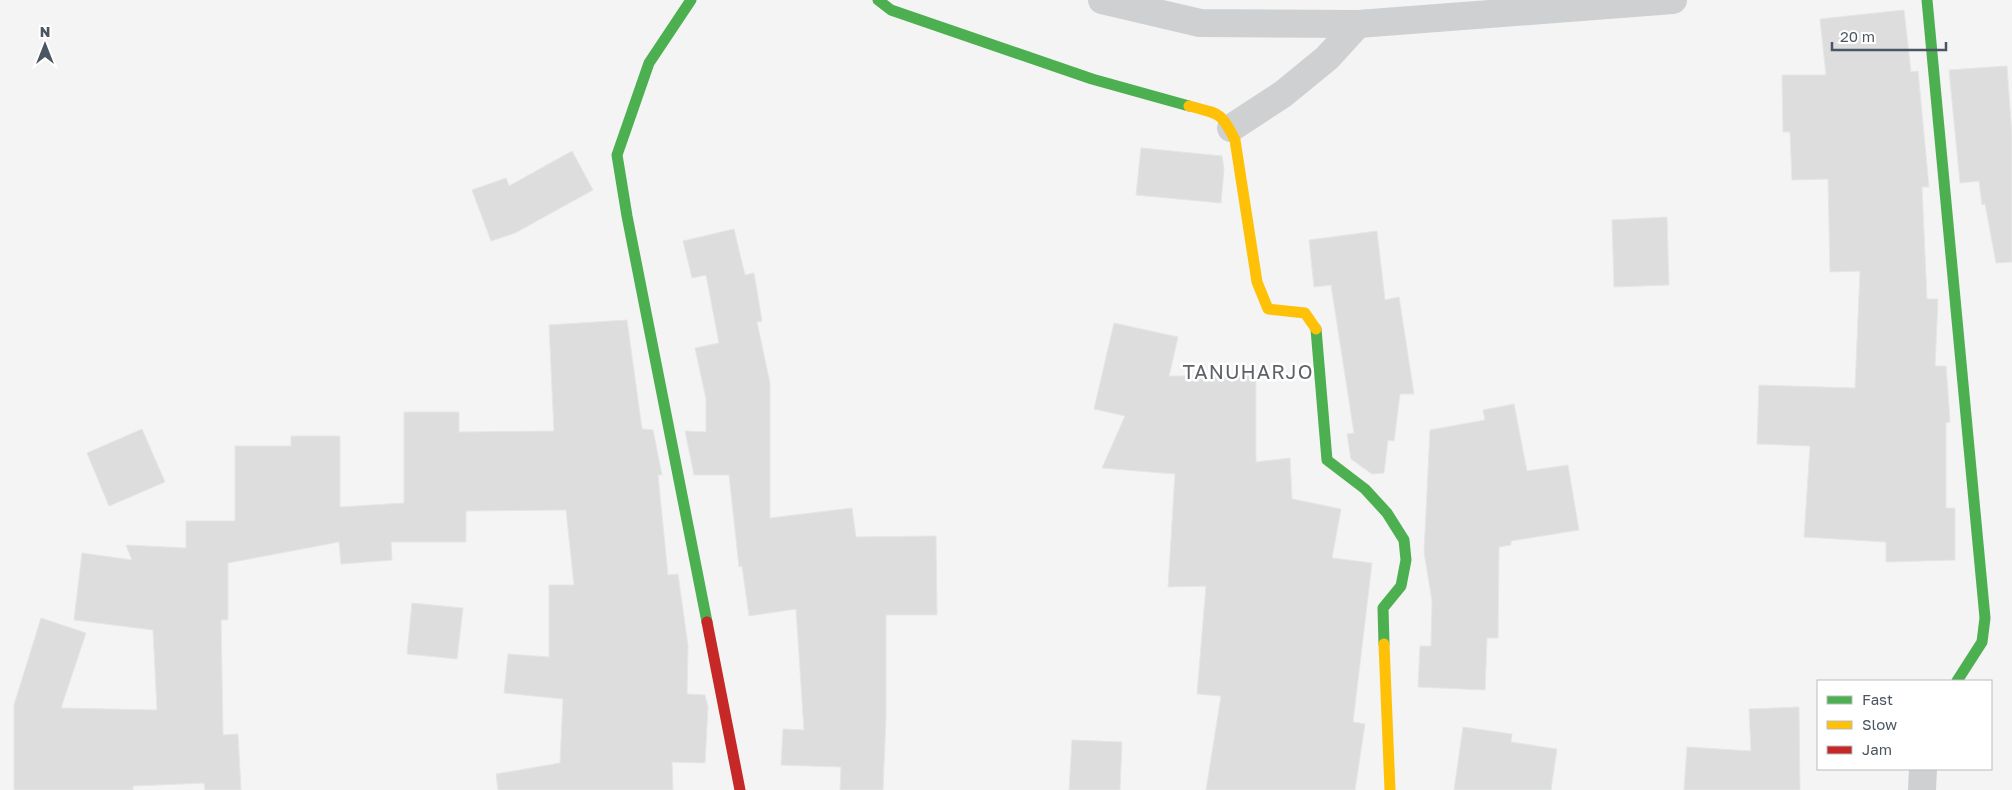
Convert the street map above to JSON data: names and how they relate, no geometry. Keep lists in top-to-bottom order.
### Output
{
  "districts": ["TANUHARJO"],
  "legend": ["Fast", "Slow", "Jam"],
  "scale_bar": "20 m",
  "north": "top"
}
